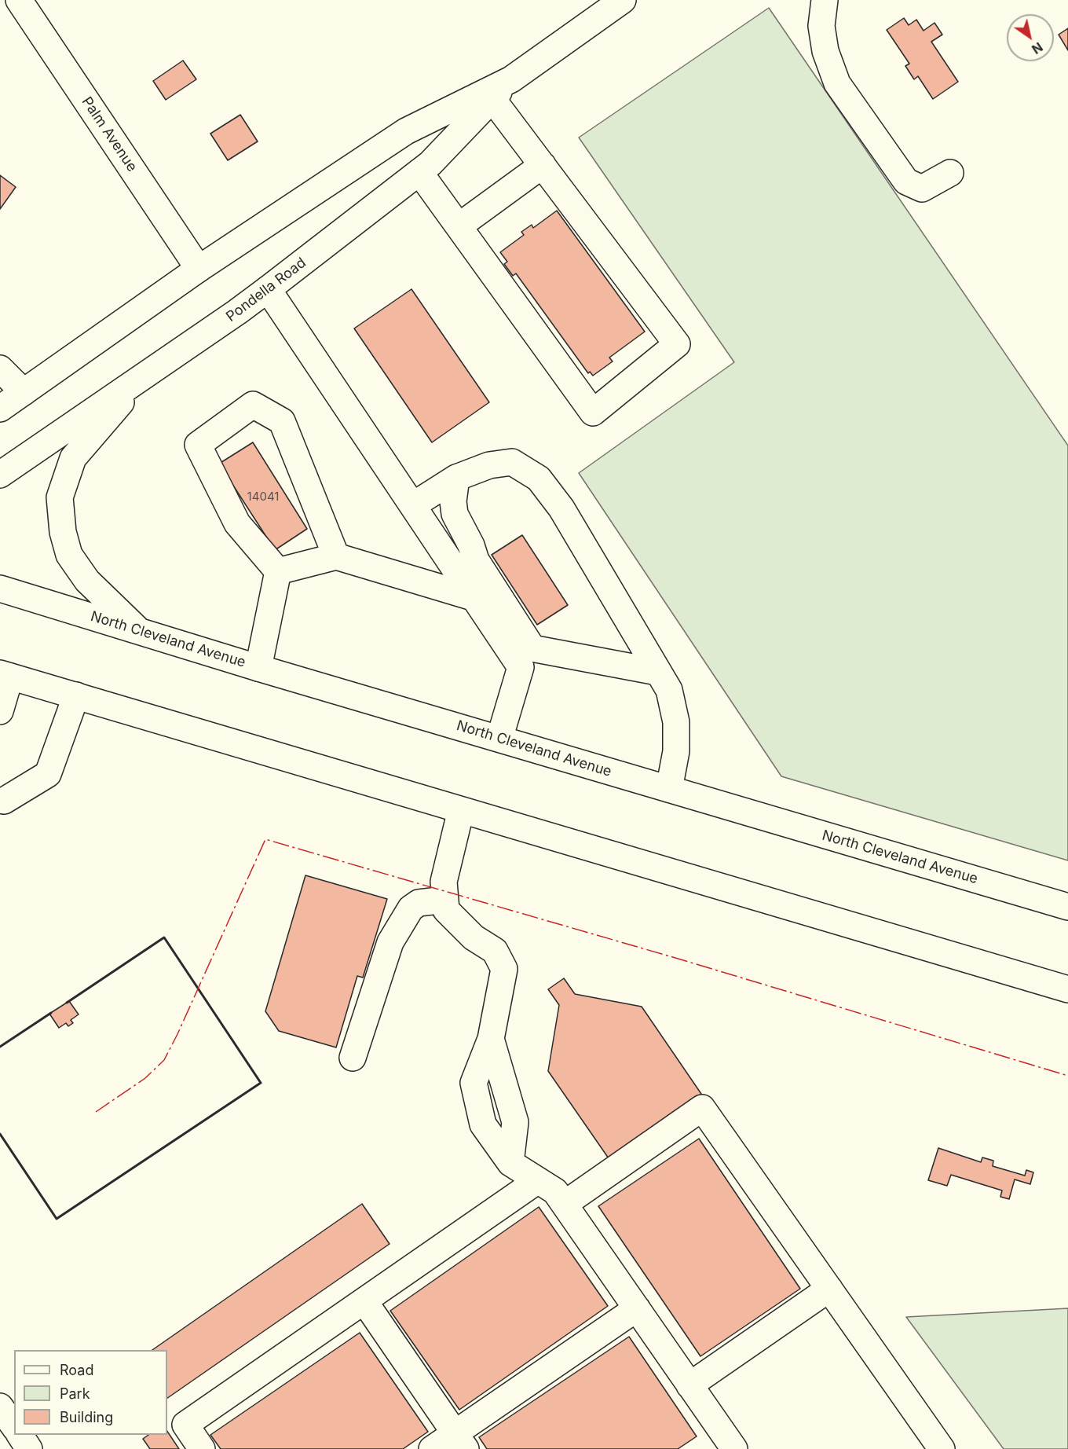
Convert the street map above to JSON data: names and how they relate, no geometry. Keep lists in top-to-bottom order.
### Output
{
  "streets": {
    "main road": ["Palm Avenue", "Pondella Road", "North Cleveland Avenue"]
  },
  "crossings": [
    ["Palm Avenue", "Pondella Road"]
  ],
  "house_numbers": ["14041"],
  "legend": ["Road", "Park", "Building"],
  "north": "bottom right"
}
